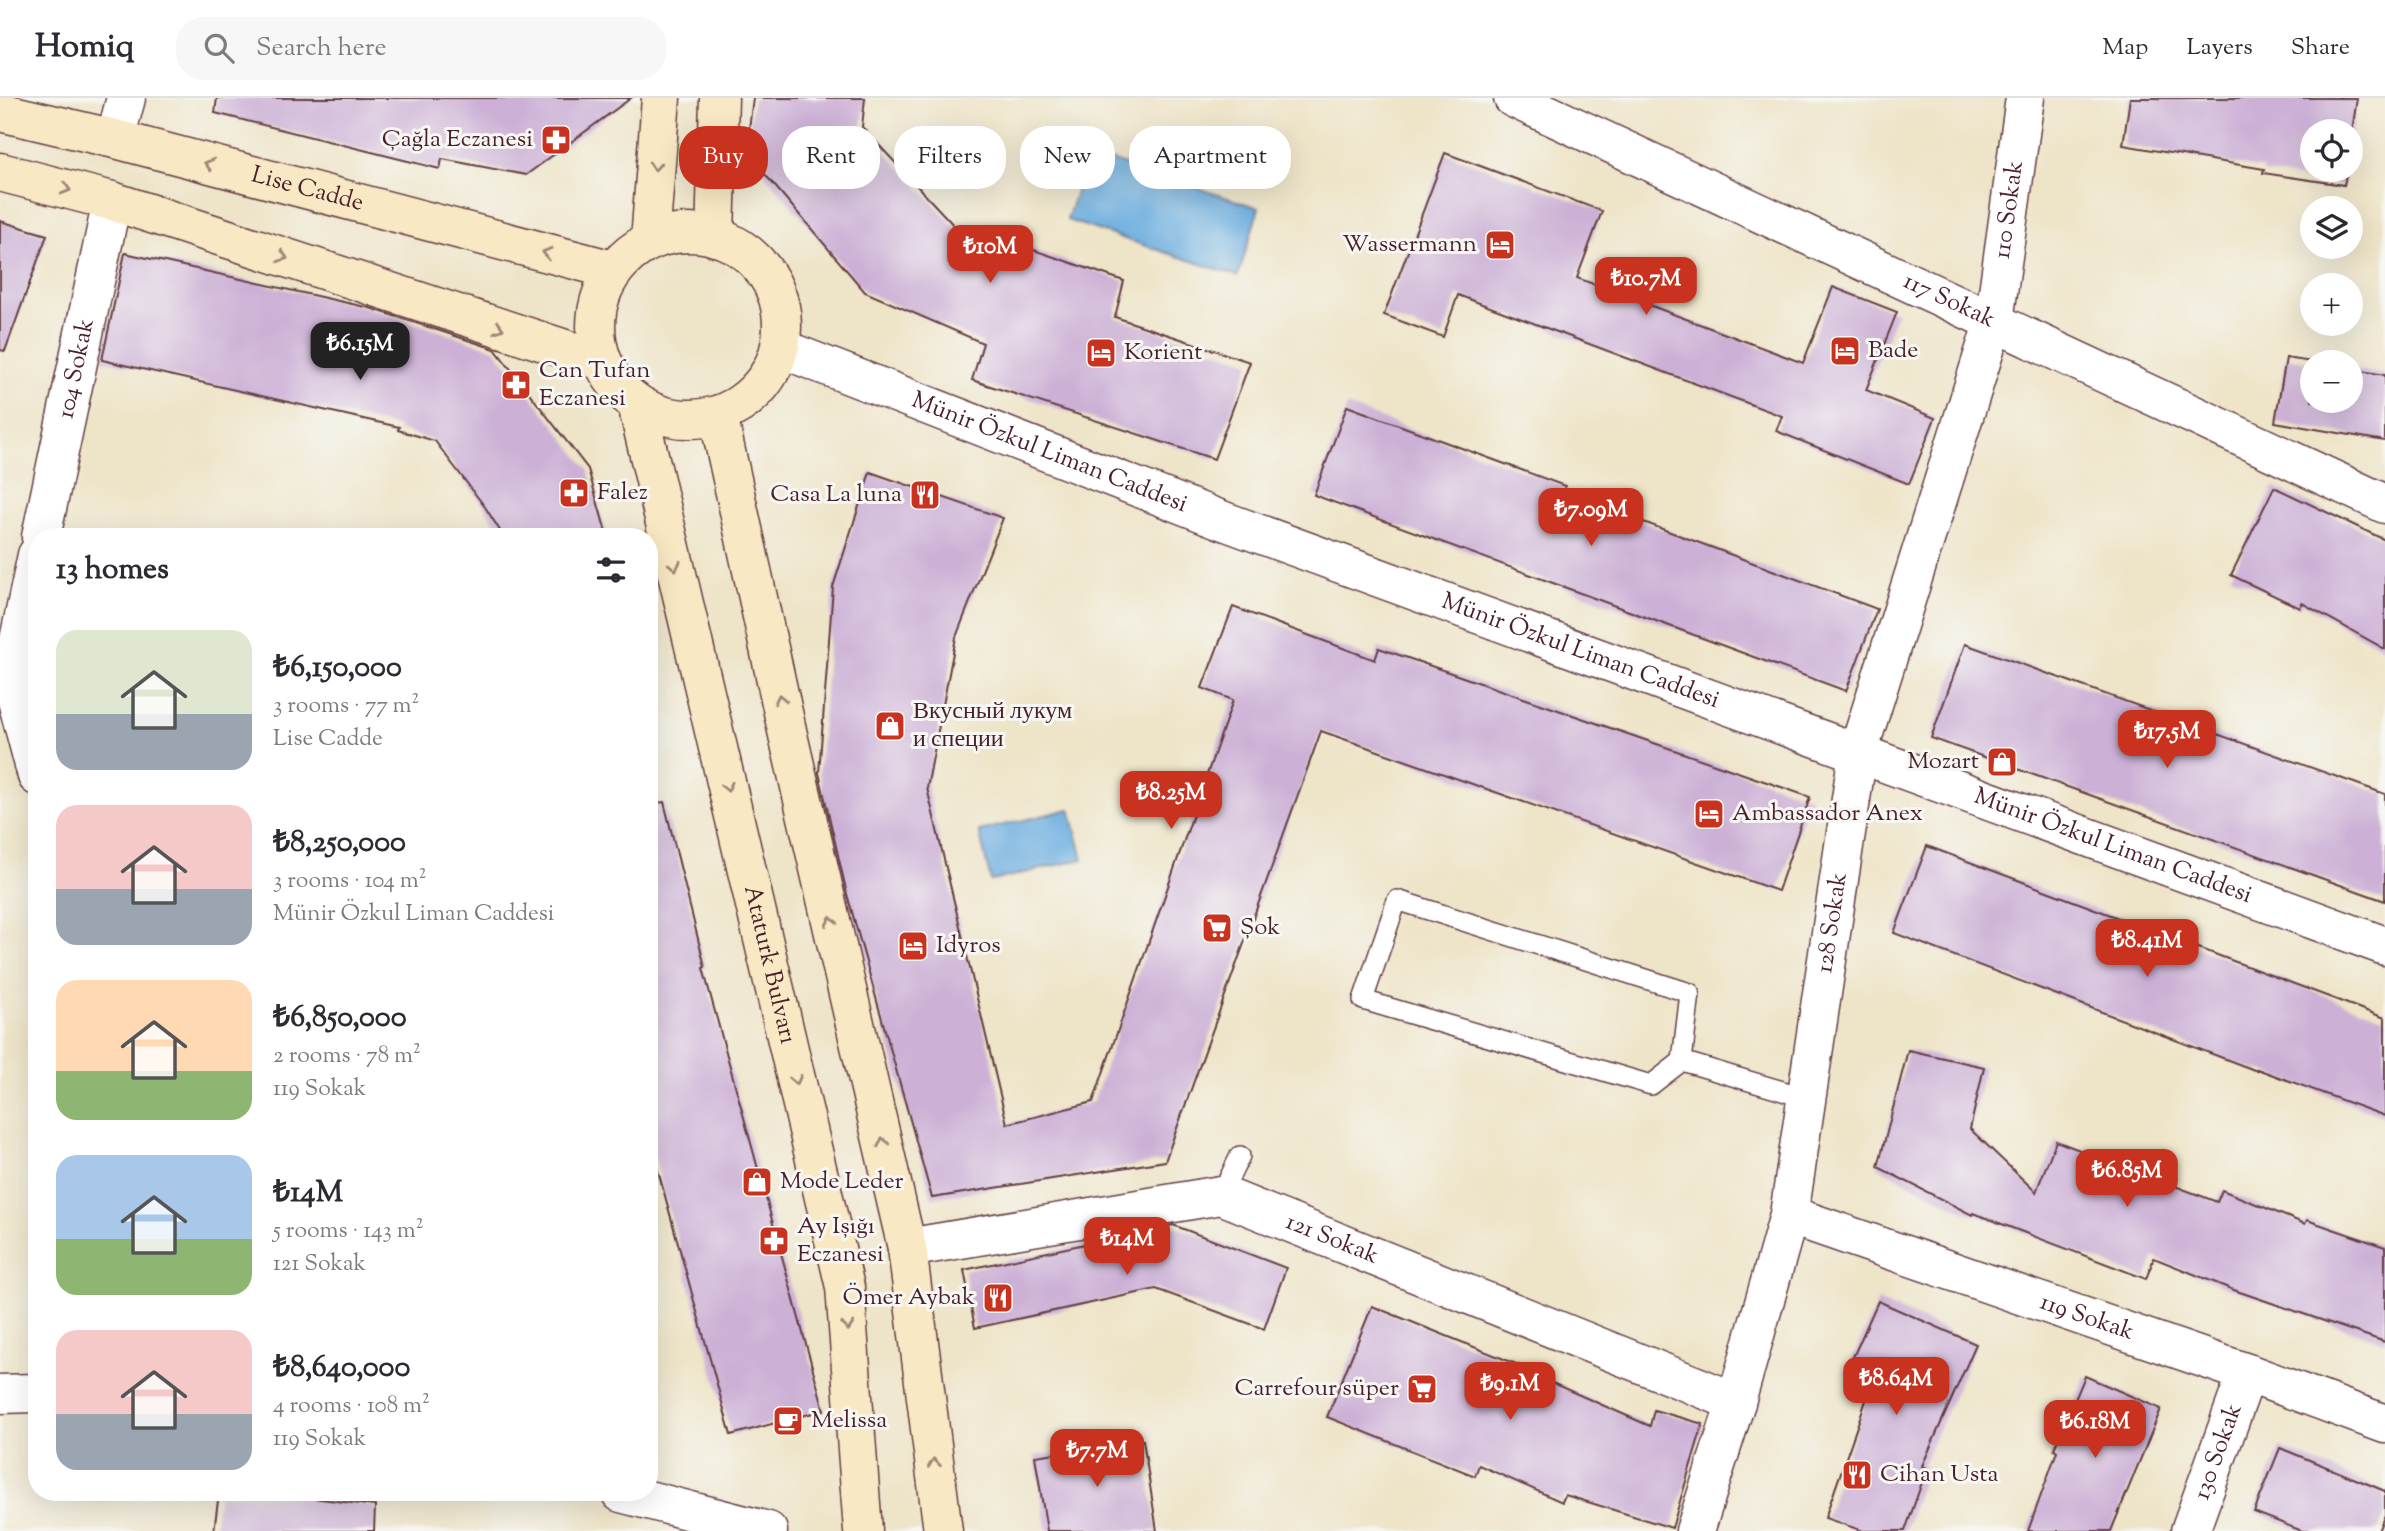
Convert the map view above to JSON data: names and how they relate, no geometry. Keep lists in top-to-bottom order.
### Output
{
  "streets": {
    "street": [
      "Lise Cadde",
      "110 Sokak",
      "117 Sokak",
      "104 Sokak",
      "Münir Özkul Liman Caddesi",
      "128 Sokak",
      "Ataturk Bulvarı",
      "121 Sokak",
      "119 Sokak",
      "130 Sokak"
    ]
  },
  "crossings": [
    ["Lise Cadde", "Münir Özkul Liman Caddesi"],
    ["Lise Cadde", "Ataturk Bulvarı"],
    ["110 Sokak", "117 Sokak"],
    ["110 Sokak", "128 Sokak"],
    ["117 Sokak", "128 Sokak"],
    ["Münir Özkul Liman Caddesi", "128 Sokak"],
    ["Münir Özkul Liman Caddesi", "Ataturk Bulvarı"],
    ["128 Sokak", "121 Sokak"],
    ["128 Sokak", "119 Sokak"],
    ["119 Sokak", "130 Sokak"]
  ],
  "places": {
    "pharmacy": [
      "Çağla Eczanesi",
      "Can Tufan Eczanesi",
      "Falez",
      "Ay Işığı Eczanesi"
    ],
    "hotel": [
      "Wassermann",
      "Bade",
      "Korient",
      "Ambassador Anex",
      "Idyros"
    ],
    "restaurant": ["Casa La luna", "Ömer Aybak", "Cihan Usta"],
    "shop": ["Вкусный лукум и специи", "Mozart", "Mode Leder"],
    "supermarket": ["Şok", "Carrefour süper"],
    "cafe": ["Melissa"]
  },
  "page": {
    "header": "Homiq",
    "search": "Search here",
    "nav": ["Map", "Layers", "Share"],
    "map_buttons": ["+", "−"],
    "chip": [
      "Buy",
      "Rent",
      "Filters",
      "New",
      "Apartment"
    ],
    "price": [
      "₺10M",
      "₺10.7M",
      "₺6.15M",
      "₺7.09M",
      "₺17.5M",
      "₺8.25M",
      "₺8.41M",
      "₺6.85M",
      "₺14M",
      "₺8.64M",
      "₺9.1M",
      "₺6.18M",
      "₺7.7M"
    ],
    "heading": "13 homes",
    "list": [
      {
        "name": "₺6,150,000",
        "note": "3 rooms · 77 m² · Lise Cadde"
      },
      {
        "name": "₺8,250,000",
        "note": "3 rooms · 104 m² · Münir Özkul Liman Caddesi"
      },
      {
        "name": "₺6,850,000",
        "note": "2 rooms · 78 m² · 119 Sokak"
      },
      {
        "name": "₺14M",
        "note": "5 rooms · 143 m² · 121 Sokak"
      },
      {
        "name": "₺8,640,000",
        "note": "4 rooms · 108 m² · 119 Sokak"
      }
    ]
  }
}
